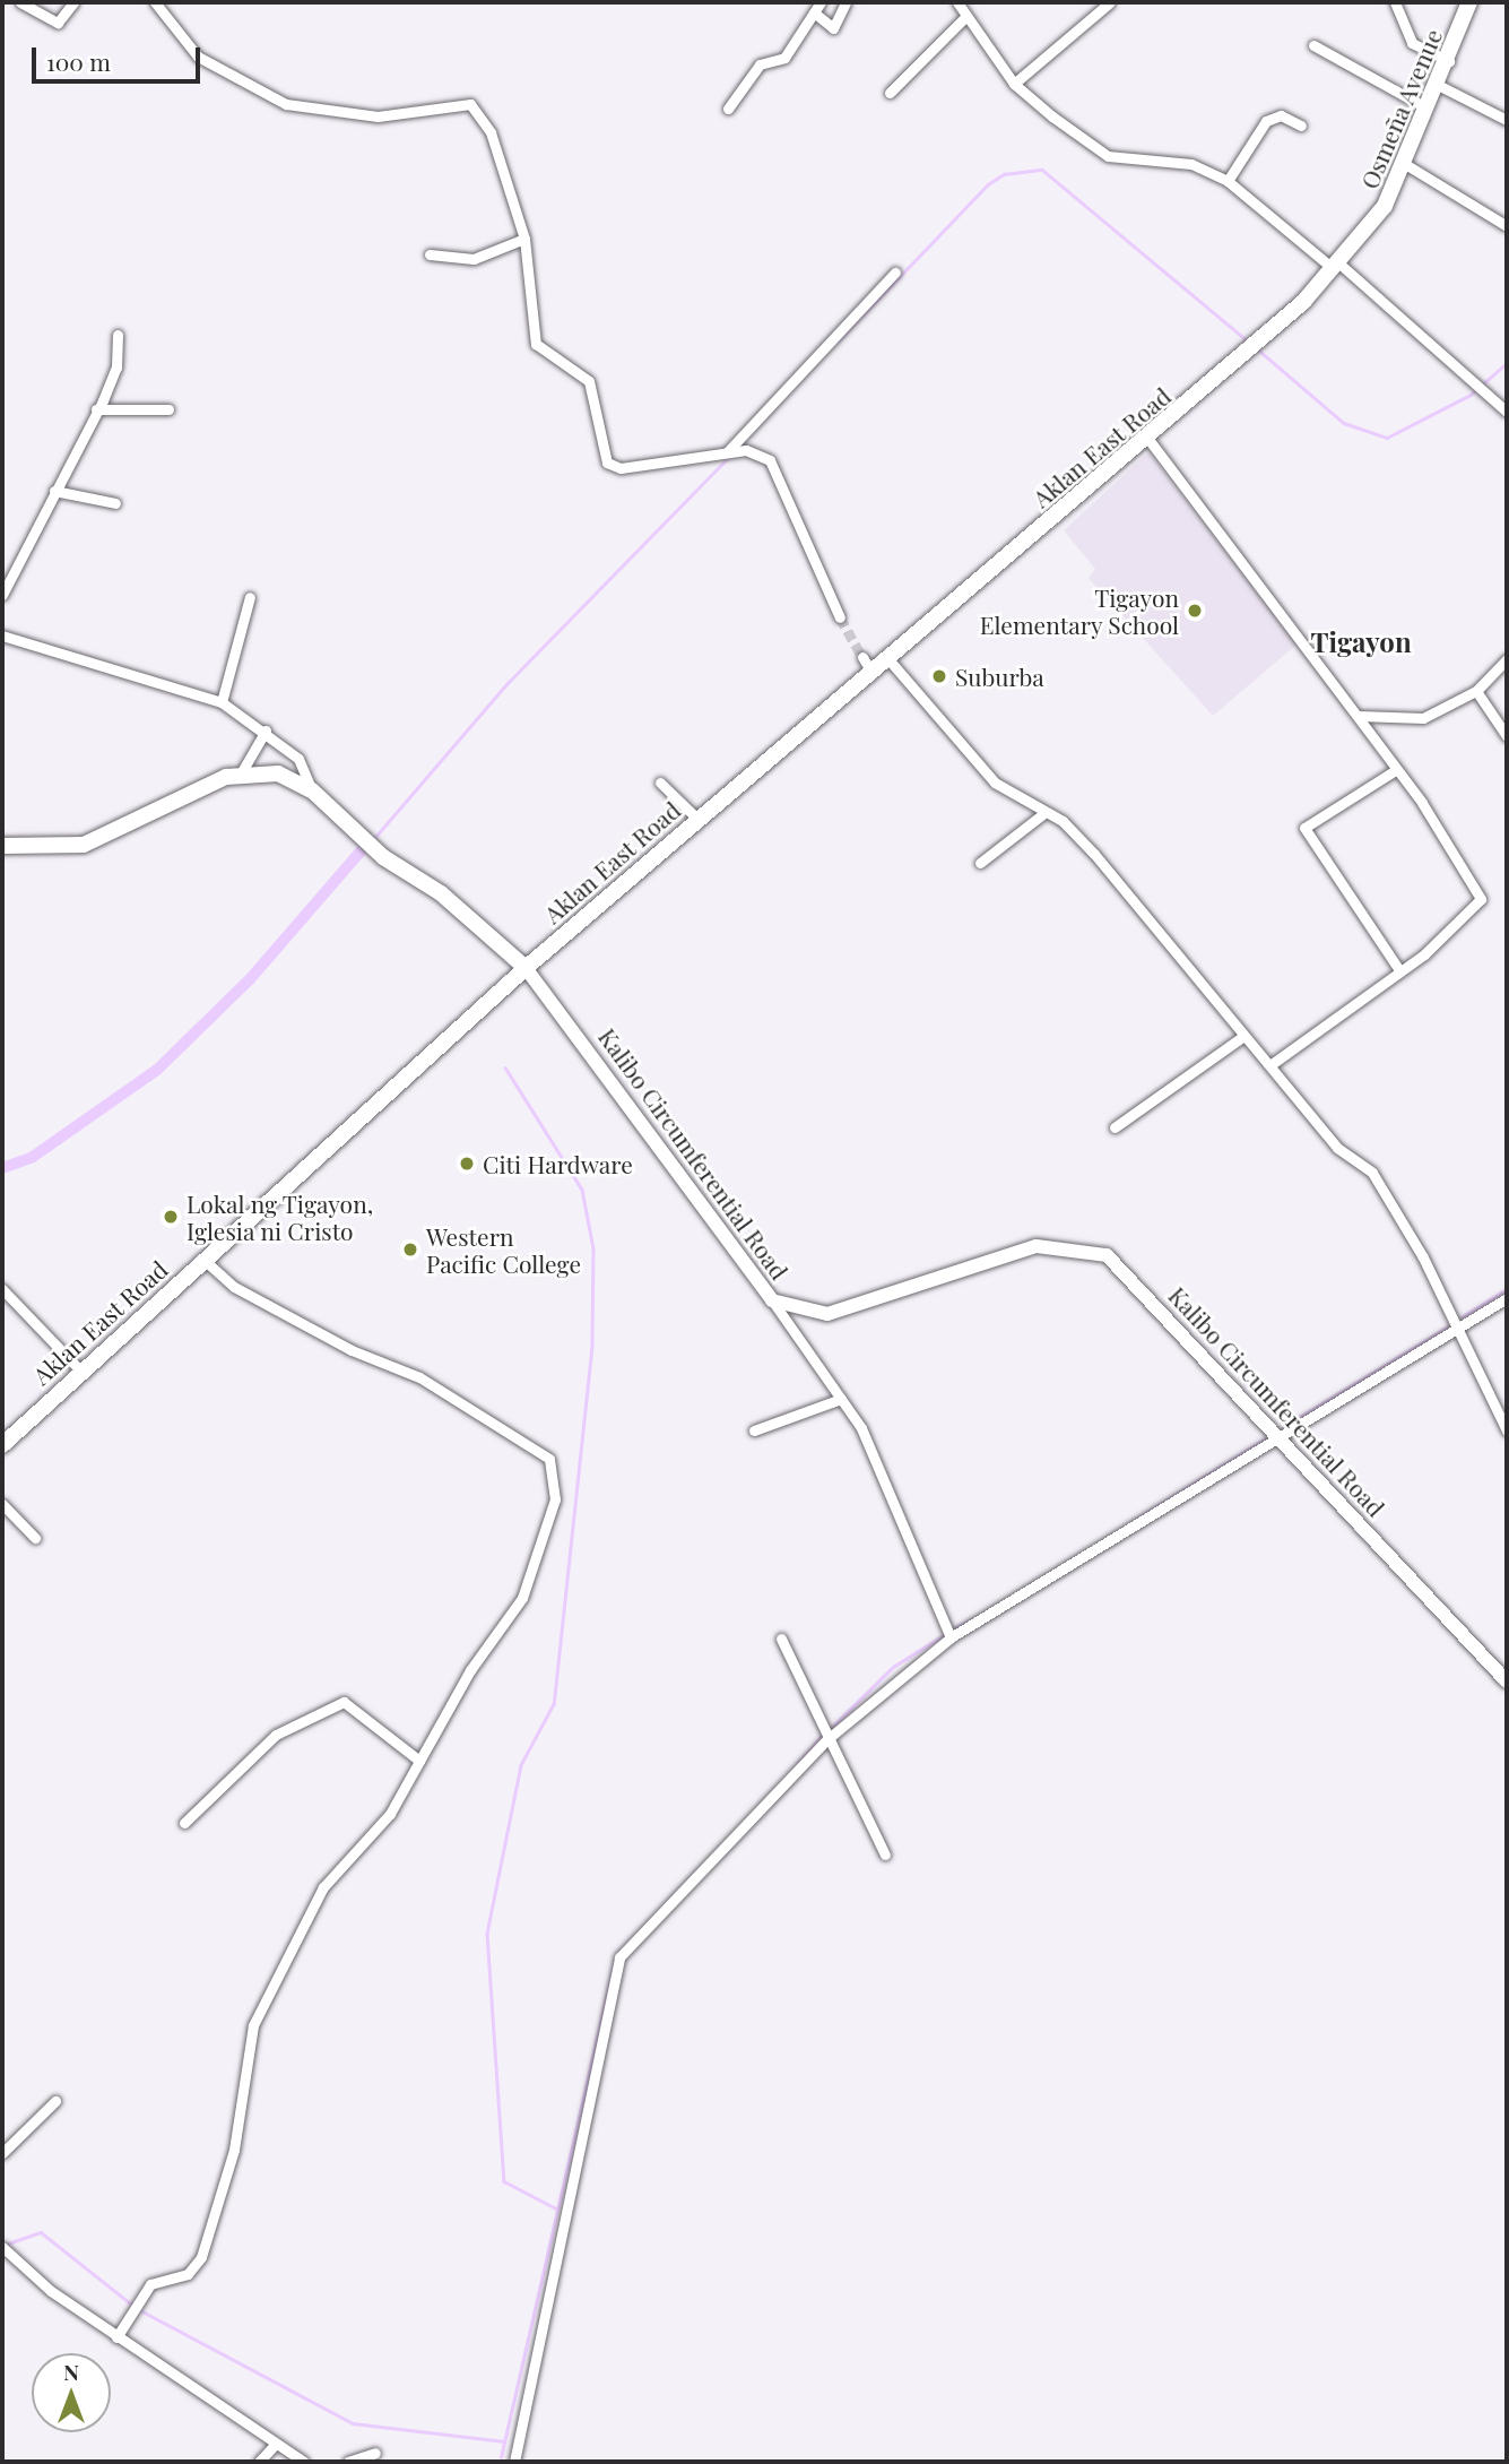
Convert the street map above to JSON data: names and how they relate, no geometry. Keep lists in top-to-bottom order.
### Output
{
  "streets": {
    "main road": ["Osmeña Avenue", "Aklan East Road", "Kalibo Circumferential Road"]
  },
  "crossings": [
    ["Osmeña Avenue", "Aklan East Road"],
    ["Aklan East Road", "Kalibo Circumferential Road"]
  ],
  "districts": ["Tigayon"],
  "places": [
    "Tigayon Elementary School",
    "Suburba",
    "Citi Hardware",
    "Lokal ng Tigayon, Iglesia ni Cristo",
    "Western Pacific College"
  ],
  "scale_bar": "100 m",
  "north": "top"
}
